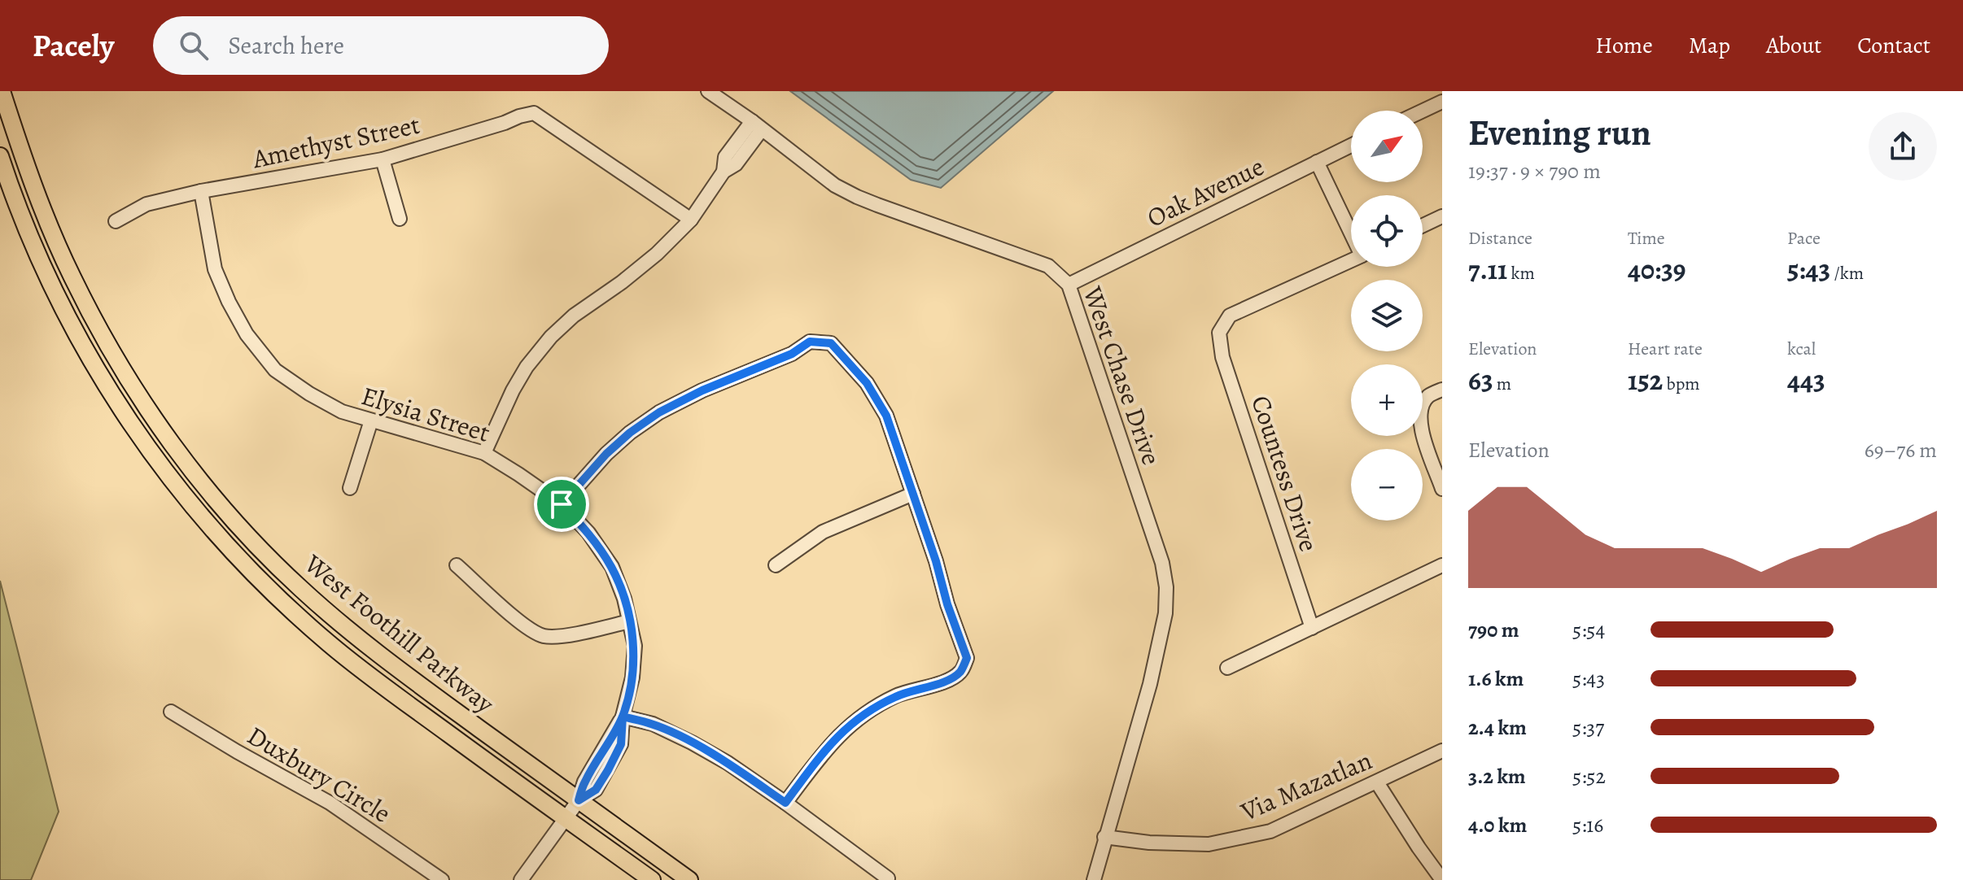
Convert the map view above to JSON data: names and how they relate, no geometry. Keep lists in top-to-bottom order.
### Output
{
  "streets": {
    "main road": ["West Foothill Parkway"],
    "street": [
      "Amethyst Street",
      "Oak Avenue",
      "West Chase Drive",
      "Elysia Street",
      "Countess Drive",
      "Duxbury Circle",
      "Via Mazatlan"
    ]
  },
  "crossings": [
    ["Amethyst Street", "Elysia Street"],
    ["Oak Avenue", "West Chase Drive"],
    ["West Chase Drive", "Via Mazatlan"],
    ["Elysia Street", "West Foothill Parkway"]
  ],
  "north": "top right",
  "page": {
    "header": "Pacely",
    "search": "Search here",
    "nav": [
      "Home",
      "Map",
      "About",
      "Contact"
    ],
    "heading": ["Evening run", "19:37 · 9 × 790 m"],
    "map_buttons": ["+", "−"],
    "stats": [
      ["Distance", "7.11 km"],
      ["Time", "40:39"],
      ["Pace", "5:43 /km"],
      ["Elevation", "63 m"],
      ["Heart rate", "152 bpm"],
      ["kcal", "443"]
    ],
    "chart": ["Elevation", "69–76 m"],
    "list": [
      {
        "name": "790 m",
        "note": "5:54"
      },
      {
        "name": "1.6 km",
        "note": "5:43"
      },
      {
        "name": "2.4 km",
        "note": "5:37"
      },
      {
        "name": "3.2 km",
        "note": "5:52"
      },
      {
        "name": "4.0 km",
        "note": "5:16"
      }
    ]
  }
}
